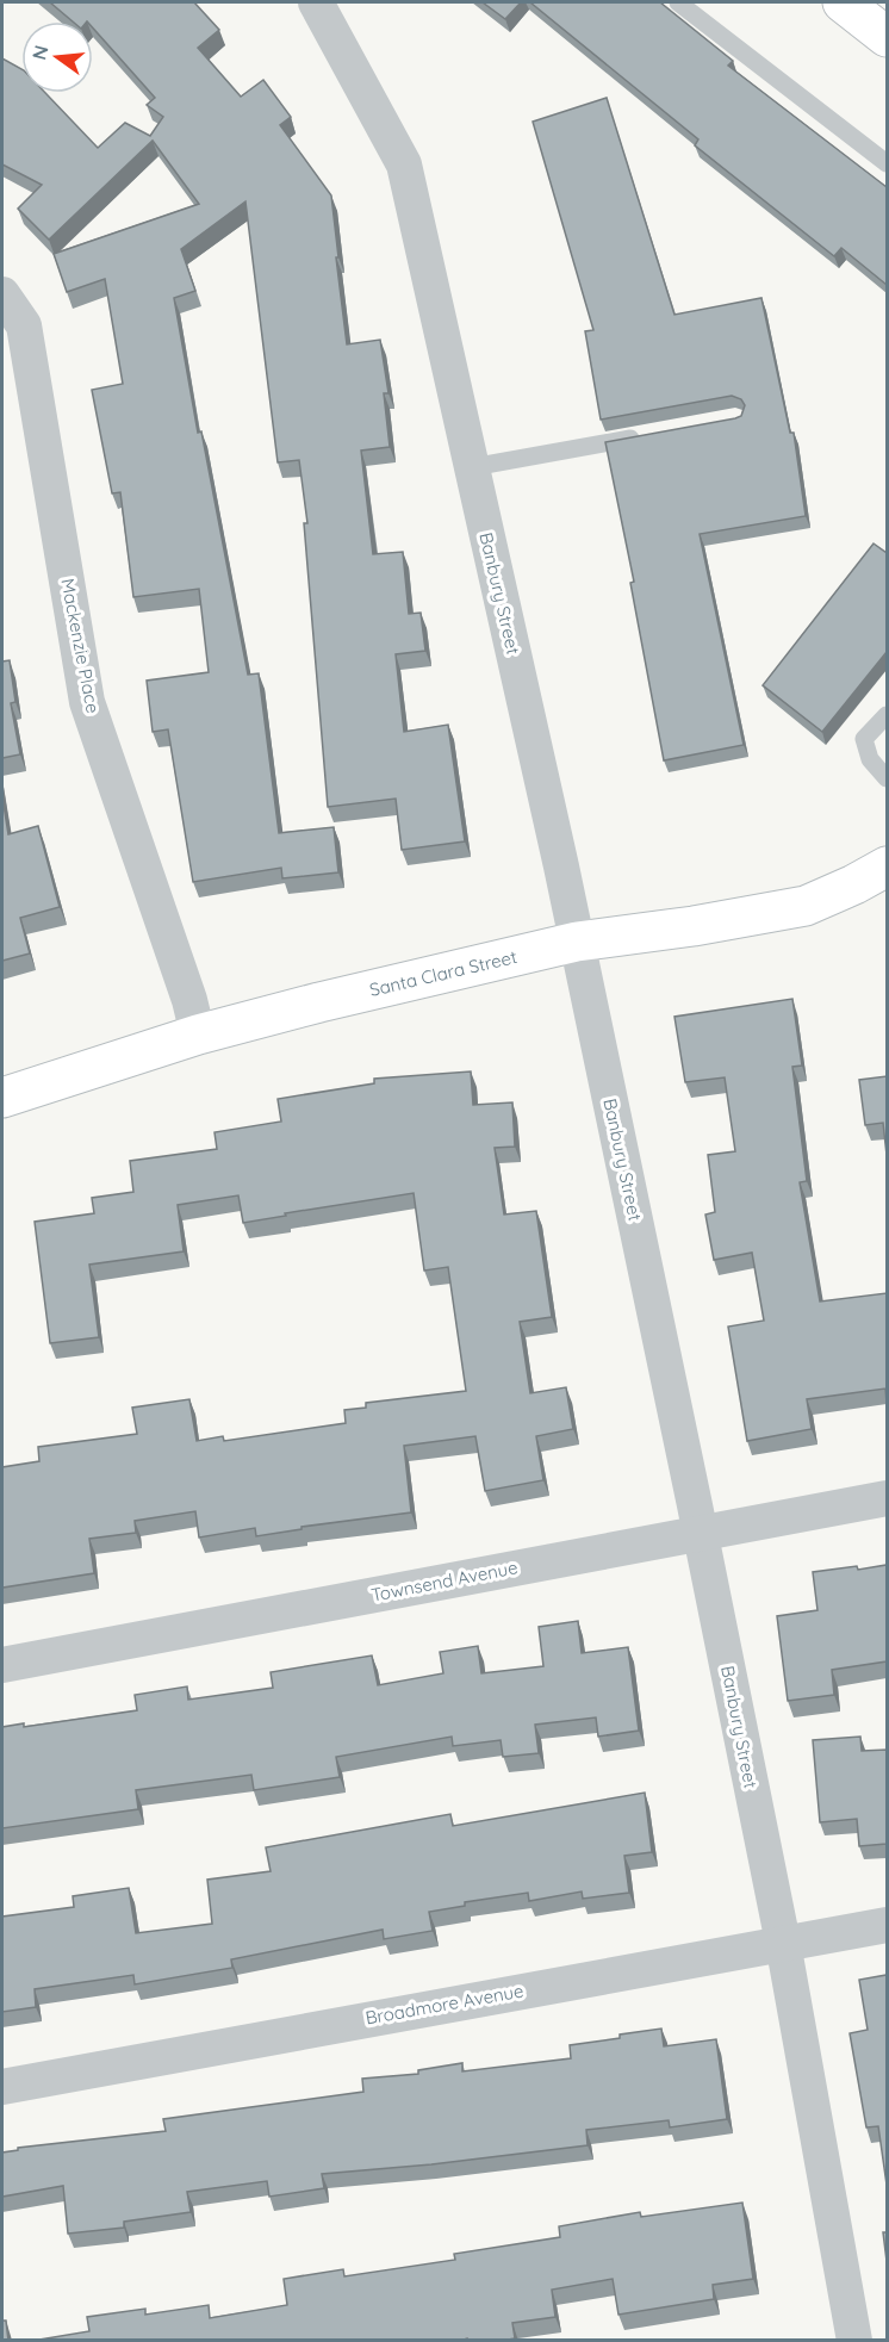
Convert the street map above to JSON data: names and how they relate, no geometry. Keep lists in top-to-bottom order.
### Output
{
  "streets": {
    "main road": ["Santa Clara Street"],
    "street": [
      "Banbury Street",
      "Mackenzie Place",
      "Townsend Avenue",
      "Broadmore Avenue"
    ]
  },
  "crossings": [
    ["Banbury Street", "Santa Clara Street"],
    ["Banbury Street", "Townsend Avenue"],
    ["Banbury Street", "Broadmore Avenue"],
    ["Mackenzie Place", "Santa Clara Street"]
  ],
  "north": "left"
}
